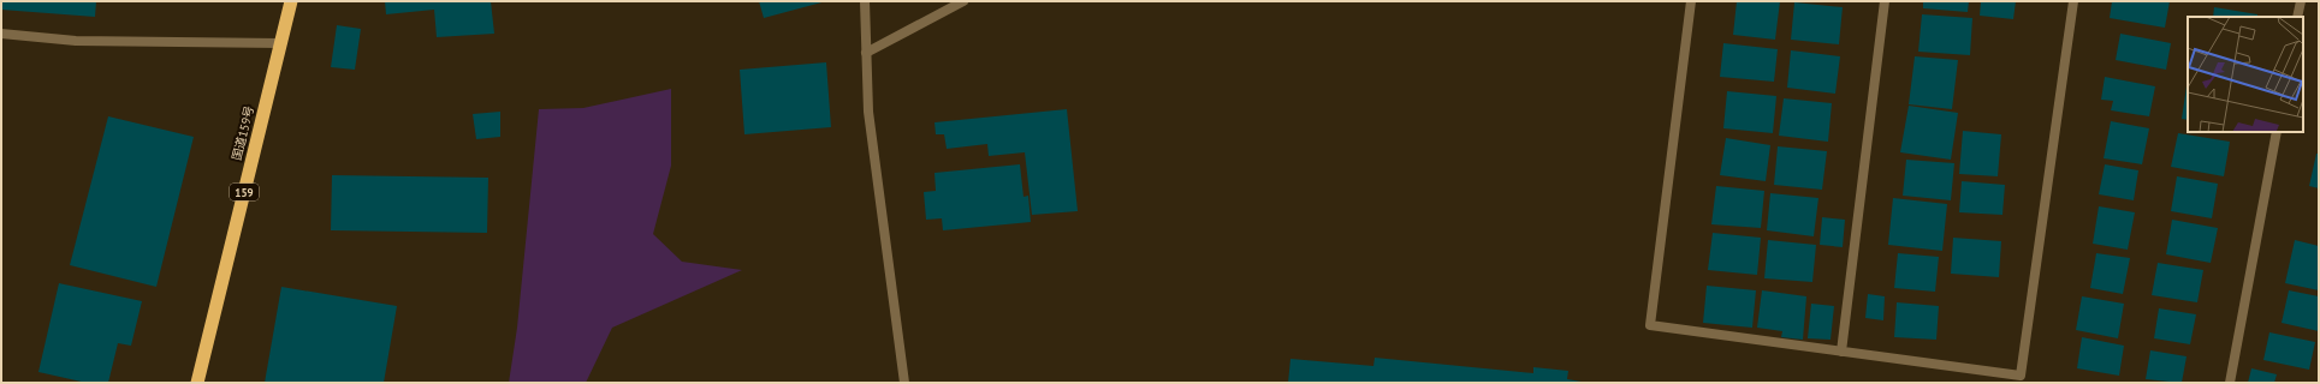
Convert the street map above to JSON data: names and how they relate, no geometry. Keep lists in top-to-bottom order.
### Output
{
  "streets": {
    "highway": ["国道159号", "159"]
  }
}
